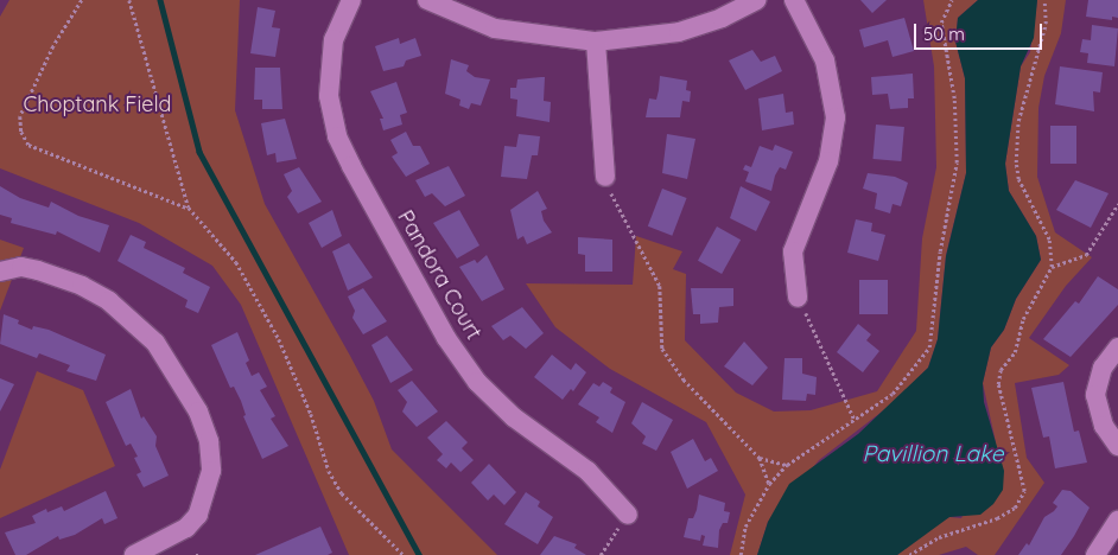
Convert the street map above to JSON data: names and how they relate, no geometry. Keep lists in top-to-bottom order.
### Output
{
  "streets": {
    "street": ["Pandora Court"]
  },
  "water": ["Pavillion Lake"],
  "parks": ["Choptank Field"],
  "scale_bar": "50 m"
}
